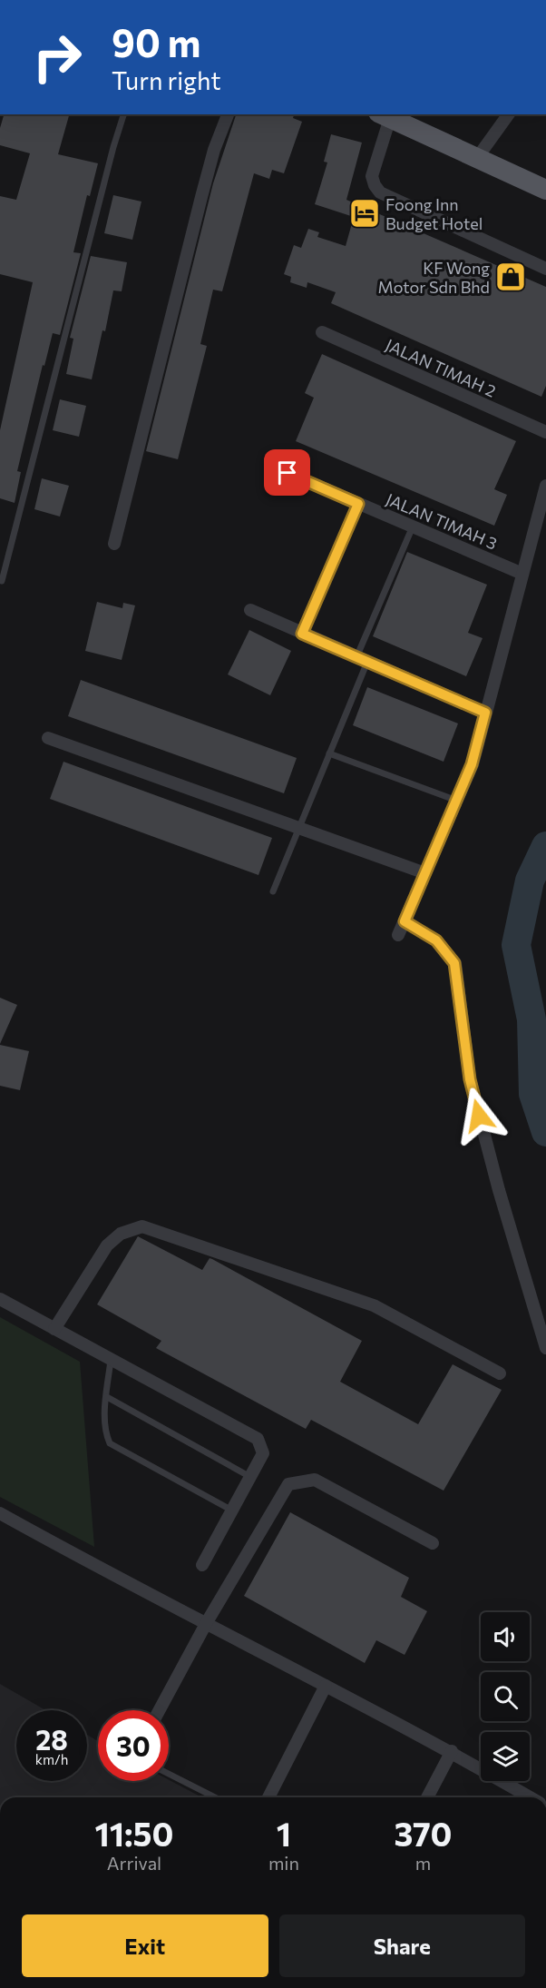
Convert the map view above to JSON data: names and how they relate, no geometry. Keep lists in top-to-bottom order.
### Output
{
  "streets": {
    "street": ["JALAN TIMAH 2", "JALAN TIMAH 3"]
  },
  "places": {
    "hotel": ["Foong Inn Budget Hotel"],
    "shop": ["KF Wong Motor Sdn Bhd"]
  },
  "page": {
    "turn": ["90 m", "Turn right"],
    "speed": "28 km/h",
    "limit": "30",
    "eta": [
      "11:50",
      "Arrival",
      "1",
      "min",
      "370",
      "m"
    ],
    "buttons": ["Exit", "Share"]
  }
}
